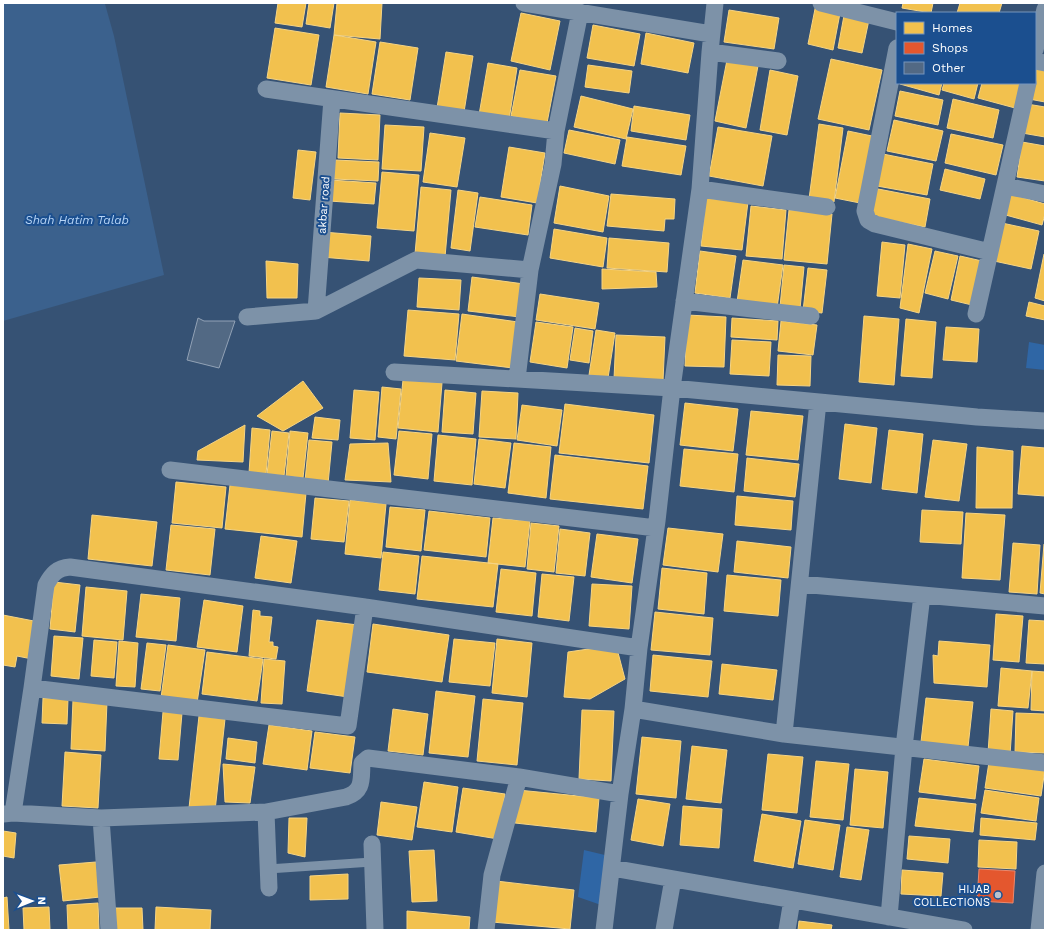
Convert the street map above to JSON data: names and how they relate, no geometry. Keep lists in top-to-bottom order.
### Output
{
  "streets": {
    "street": ["akbar road"]
  },
  "water": ["Shah Hatim Talab"],
  "places": ["HIJAB COLLECTIONS"],
  "legend": ["Homes", "Shops", "Other"],
  "north": "right"
}
